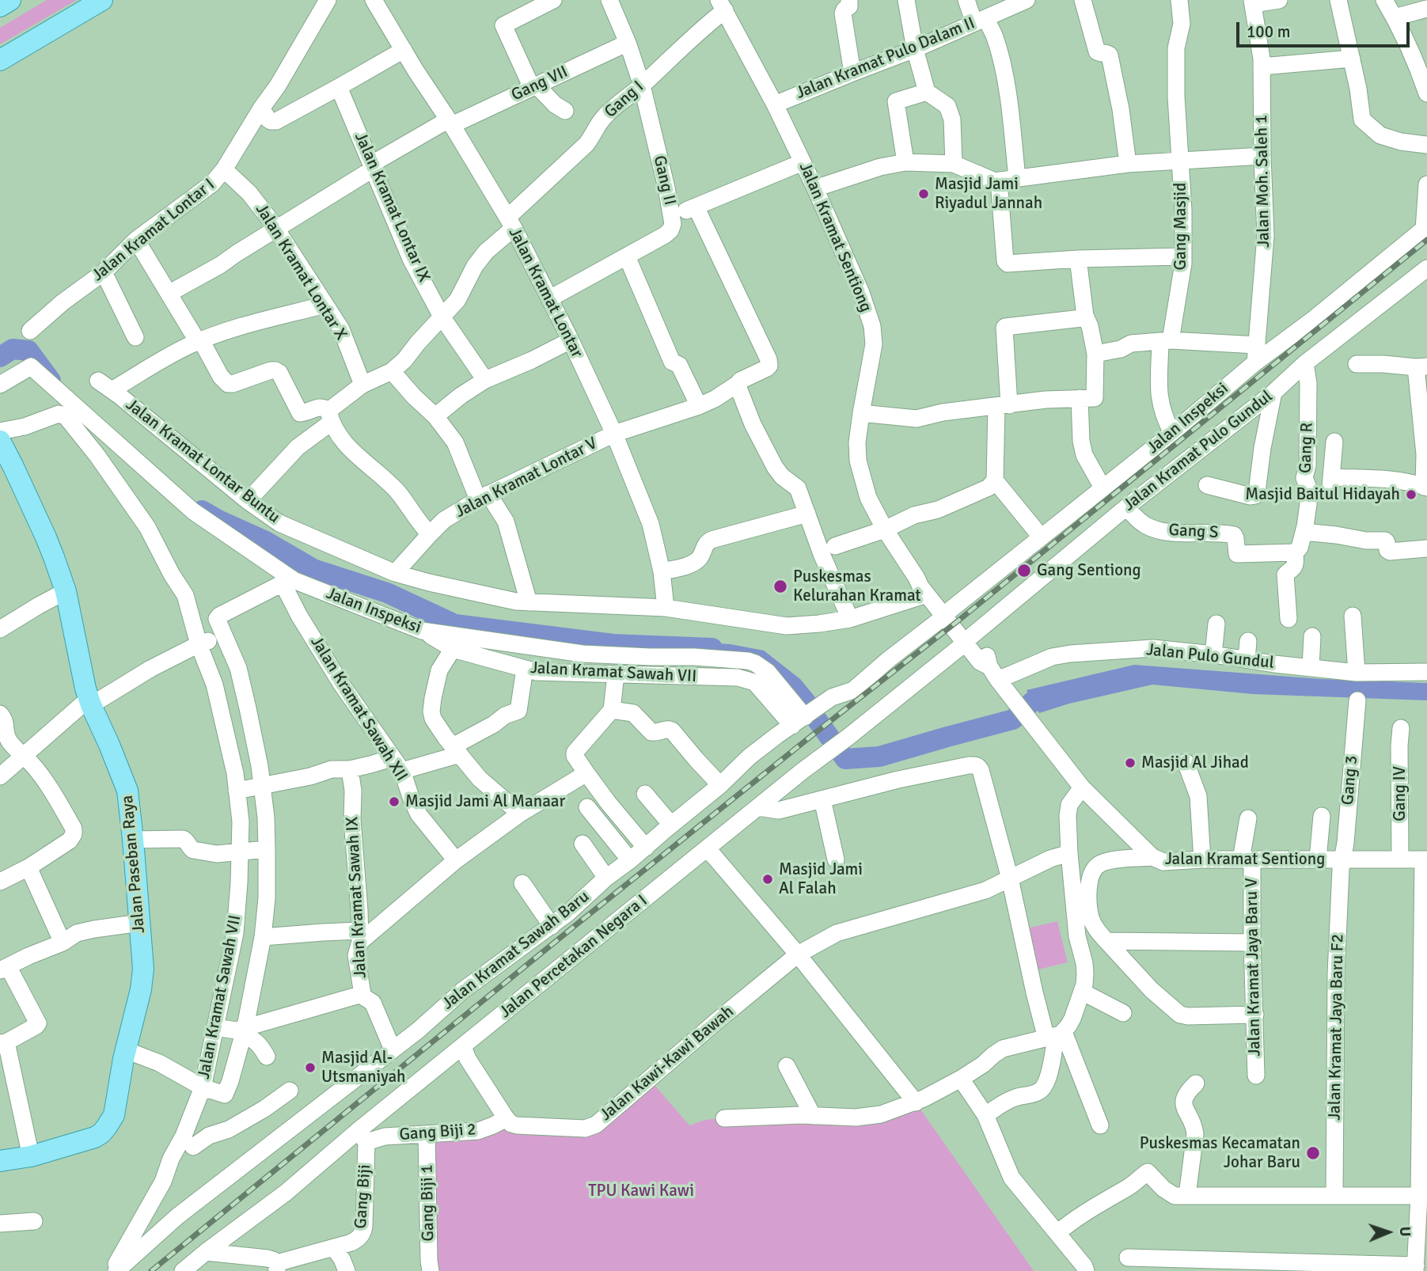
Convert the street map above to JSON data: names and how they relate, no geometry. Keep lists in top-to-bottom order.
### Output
{
  "streets": {
    "main road": ["Jalan Paseban Raya"],
    "street": [
      "Jalan Kramat Pulo Dalam II",
      "Gang VII",
      "Gang I",
      "Gang II",
      "Jalan Moh. Saleh 1",
      "Jalan Kramat Lontar IX",
      "Gang Masjid",
      "Jalan Kramat Lontar I",
      "Jalan Kramat Sentiong",
      "Jalan Kramat Lontar X",
      "Jalan Kramat Lontar",
      "Jalan Inspeksi",
      "Gang R",
      "Jalan Kramat Pulo Gundul",
      "Jalan Kramat Lontar Buntu",
      "Jalan Kramat Lontar V",
      "Gang S",
      "Jalan Pulo Gundul",
      "Jalan Kramat Sawah VII",
      "Jalan Kramat Sawah XII",
      "Gang 3",
      "Gang IV",
      "Jalan Kramat Sawah IX",
      "Jalan Kramat Sawah Baru",
      "Jalan Percetakan Negara I",
      "Jalan Kramat Jaya Baru V",
      "Jalan Kramat Jaya Baru F2",
      "Jalan Kawi-Kawi Bawah",
      "Gang Biji 2",
      "Gang Biji",
      "Gang Biji 1"
    ]
  },
  "crossings": [
    ["Jalan Kramat Pulo Dalam II", "Jalan Kramat Sentiong"],
    ["Gang VII", "Gang II"],
    ["Gang VII", "Jalan Kramat Lontar IX"],
    ["Gang VII", "Jalan Kramat Lontar X"],
    ["Gang VII", "Jalan Kramat Lontar"],
    ["Gang I", "Gang II"],
    ["Gang I", "Jalan Kramat Lontar IX"],
    ["Gang I", "Jalan Kramat Sentiong"],
    ["Gang I", "Jalan Kramat Lontar"],
    ["Gang II", "Jalan Kramat Lontar"],
    ["Jalan Moh. Saleh 1", "Jalan Inspeksi"],
    ["Gang Masjid", "Jalan Inspeksi"],
    ["Jalan Kramat Lontar I", "Jalan Kramat Lontar X"],
    ["Jalan Kramat Sentiong", "Jalan Inspeksi"],
    ["Jalan Kramat Sentiong", "Jalan Kramat Pulo Gundul"],
    ["Jalan Kramat Sentiong", "Jalan Kramat Lontar Buntu"],
    ["Jalan Kramat Sentiong", "Jalan Pulo Gundul"],
    ["Jalan Kramat Sentiong", "Gang 3"],
    ["Jalan Kramat Sentiong", "Gang IV"],
    ["Jalan Kramat Sentiong", "Jalan Kramat Sawah Baru"],
    ["Jalan Kramat Sentiong", "Jalan Percetakan Negara I"],
    ["Jalan Kramat Sentiong", "Jalan Kramat Jaya Baru V"],
    ["Jalan Kramat Sentiong", "Jalan Kramat Jaya Baru F2"],
    ["Jalan Kramat Lontar", "Jalan Kramat Lontar Buntu"],
    ["Jalan Kramat Lontar", "Jalan Kramat Lontar V"],
    ["Jalan Inspeksi", "Jalan Kramat Sawah VII"],
    ["Jalan Inspeksi", "Jalan Kramat Sawah XII"],
    ["Jalan Inspeksi", "Jalan Kramat Sawah Baru"],
    ["Gang R", "Jalan Kramat Pulo Gundul"],
    ["Jalan Kramat Pulo Gundul", "Gang S"],
    ["Jalan Kramat Pulo Gundul", "Jalan Percetakan Negara I"],
    ["Jalan Kramat Lontar Buntu", "Jalan Kramat Lontar V"],
    ["Jalan Kramat Sawah VII", "Jalan Kramat Sawah Baru"],
    ["Gang 3", "Jalan Kramat Jaya Baru F2"],
    ["Jalan Kramat Sawah IX", "Jalan Kramat Sawah Baru"],
    ["Jalan Percetakan Negara I", "Gang Biji 2"],
    ["Jalan Percetakan Negara I", "Gang Biji"],
    ["Jalan Kawi-Kawi Bawah", "Gang Biji 2"],
    ["Gang Biji 2", "Gang Biji"],
    ["Gang Biji 2", "Gang Biji 1"]
  ],
  "parks": ["TPU Kawi Kawi"],
  "places": [
    "Masjid Jami Riyadul Jannah",
    "Masjid Baitul Hidayah",
    "Gang Sentiong",
    "Puskesmas Kelurahan Kramat",
    "Masjid Al Jihad",
    "Masjid Jami Al Manaar",
    "Masjid Jami Al Falah",
    "Masjid Al- Utsmaniyah",
    "Puskesmas Kecamatan Johar Baru"
  ],
  "scale_bar": "100 m",
  "north": "right"
}
